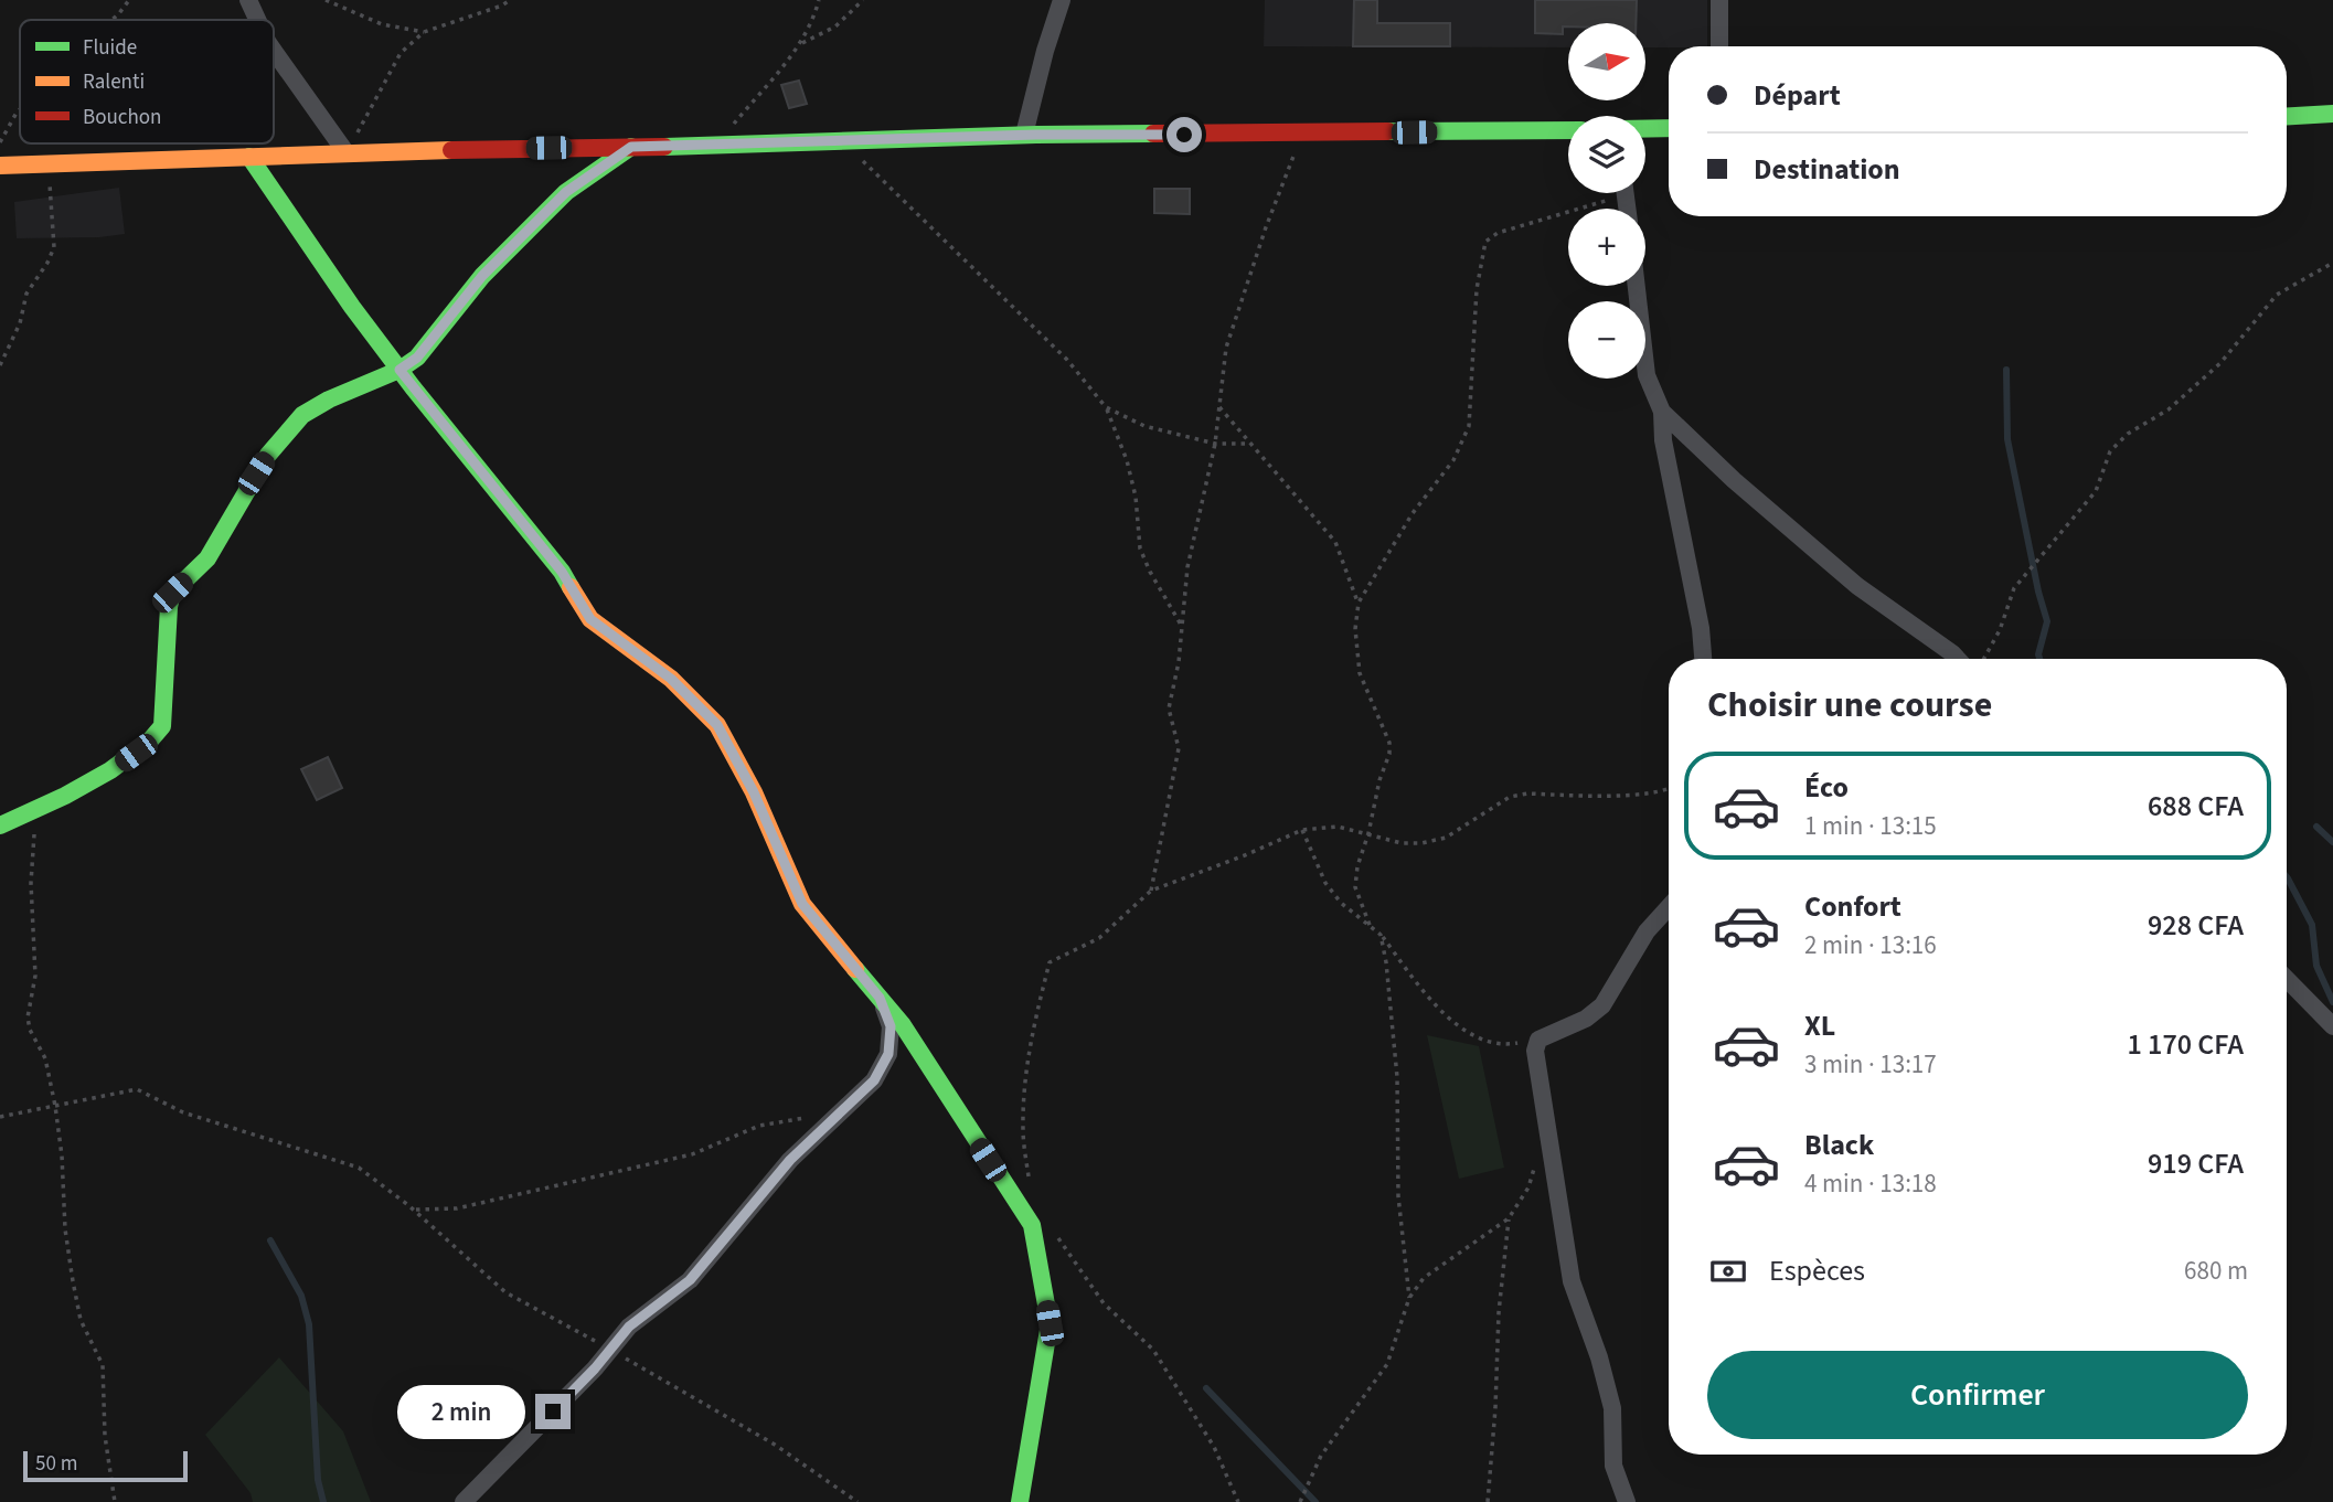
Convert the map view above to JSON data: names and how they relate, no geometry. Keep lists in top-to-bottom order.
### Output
{
  "legend": ["Fluide", "Ralenti", "Bouchon"],
  "scale_bar": "50 m",
  "north": "right",
  "page": {
    "map_buttons": ["+", "−"],
    "banner": ["Départ", "Destination"],
    "heading": "Choisir une course",
    "list": [
      {
        "name": "Éco",
        "note": "1 min · 13:15",
        "value": "688 CFA"
      },
      {
        "name": "Confort",
        "note": "2 min · 13:16",
        "value": "928 CFA"
      },
      {
        "name": "XL",
        "note": "3 min · 13:17",
        "value": "1 170 CFA"
      },
      {
        "name": "Black",
        "note": "4 min · 13:18",
        "value": "919 CFA"
      }
    ],
    "pay": ["Espèces", "680 m"],
    "buttons": "Confirmer",
    "bubble": "2 min",
    "scale": "50 m"
  }
}
